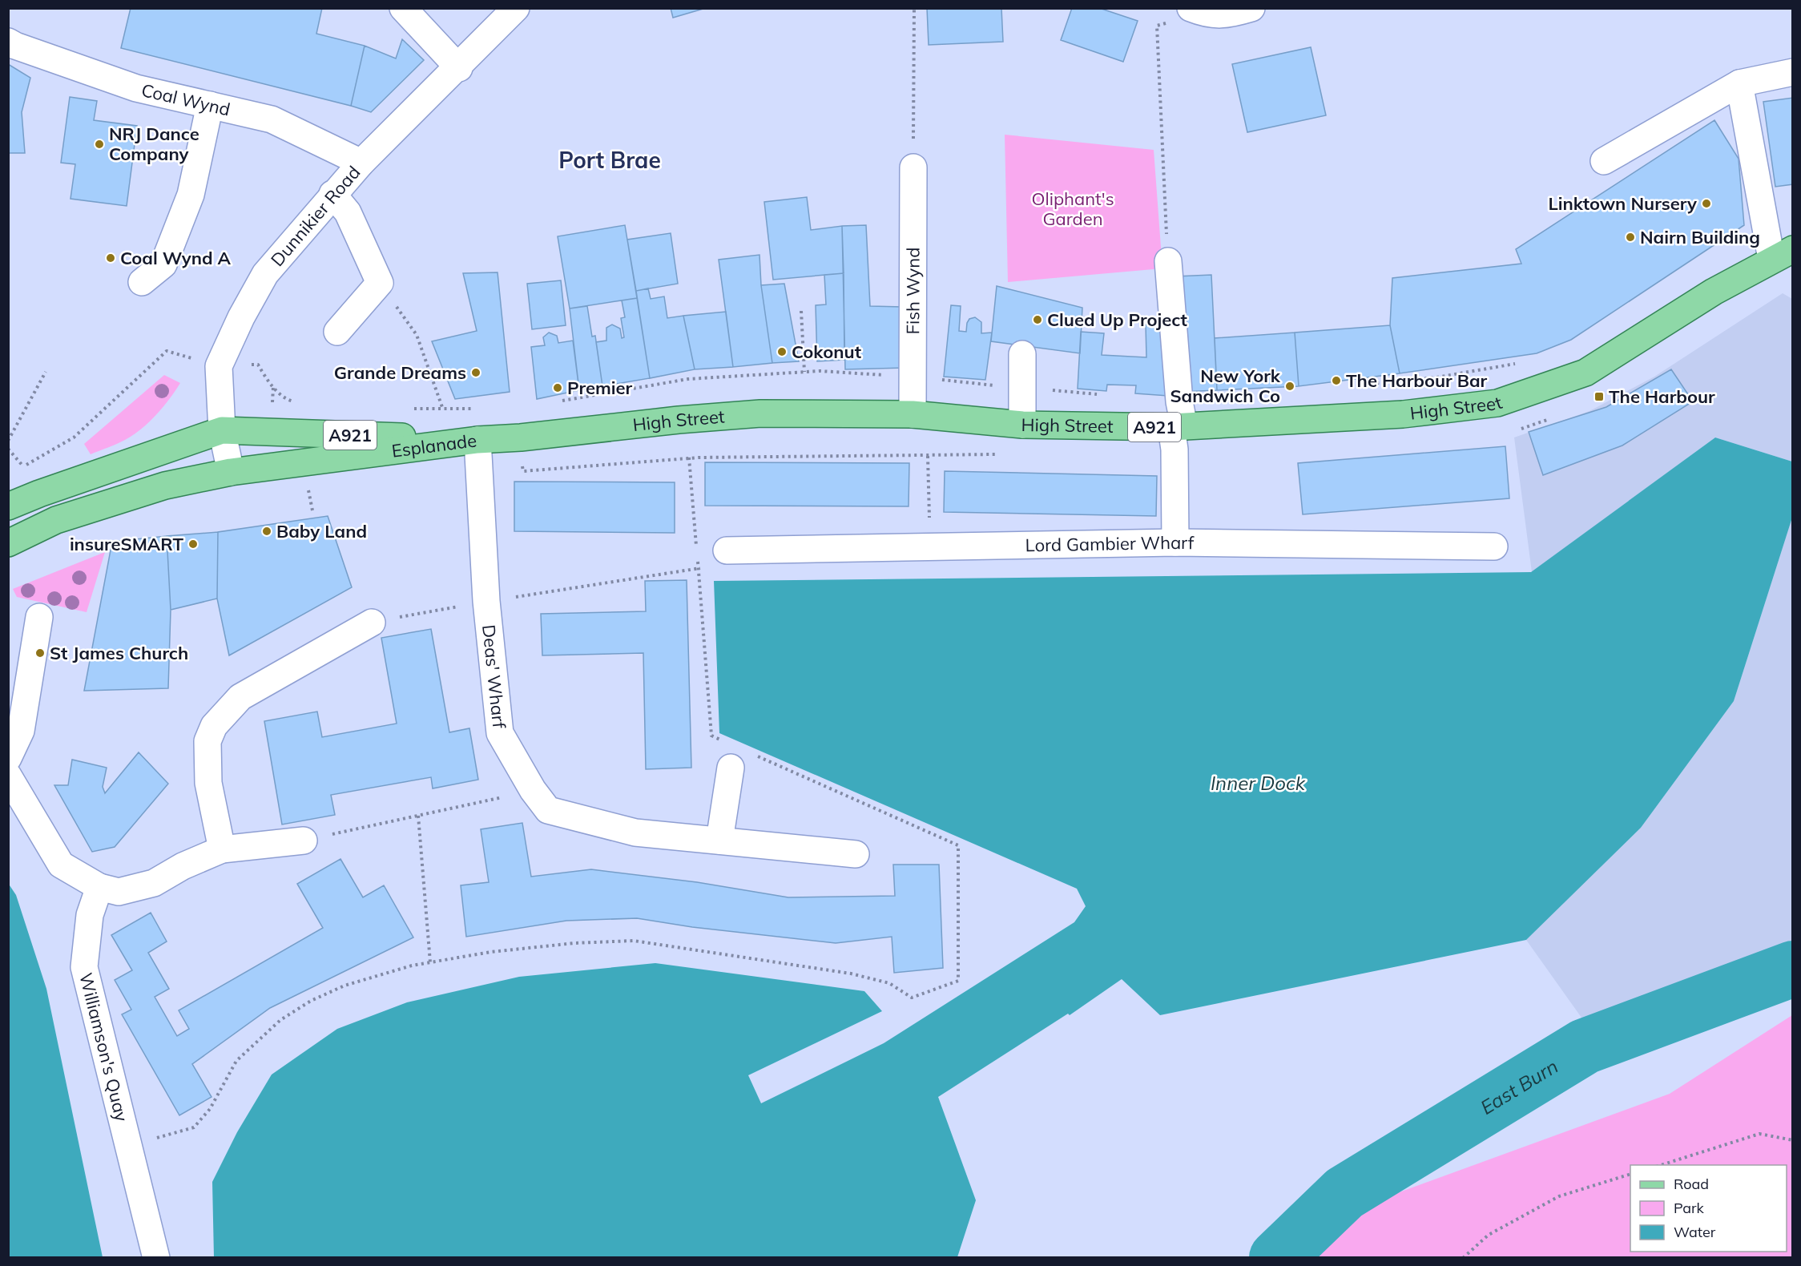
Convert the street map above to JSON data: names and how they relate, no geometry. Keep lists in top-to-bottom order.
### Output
{
  "streets": {
    "main road": ["High Street", "A921", "Esplanade"],
    "street": [
      "Coal Wynd",
      "Dunnikier Road",
      "Fish Wynd",
      "Lord Gambier Wharf",
      "Deas' Wharf",
      "Williamson's Quay"
    ]
  },
  "crossings": [
    ["Coal Wynd", "Dunnikier Road"],
    ["Dunnikier Road", "Esplanade"],
    ["Fish Wynd", "High Street"],
    ["High Street", "Esplanade"],
    ["High Street", "Deas' Wharf"],
    ["Esplanade", "Deas' Wharf"]
  ],
  "districts": ["Port Brae"],
  "water": ["Inner Dock", "East Burn"],
  "parks": ["Oliphant's Garden"],
  "places": {
    "other": [
      "NRJ Dance Company",
      "Linktown Nursery",
      "Nairn Building",
      "Coal Wynd A",
      "Clued Up Project",
      "Cokonut",
      "Grande Dreams",
      "The Harbour Bar",
      "New York Sandwich Co",
      "Premier",
      "Baby Land",
      "insureSMART",
      "St James Church"
    ],
    "transit": ["The Harbour"]
  },
  "legend": ["Road", "Park", "Water"]
}
